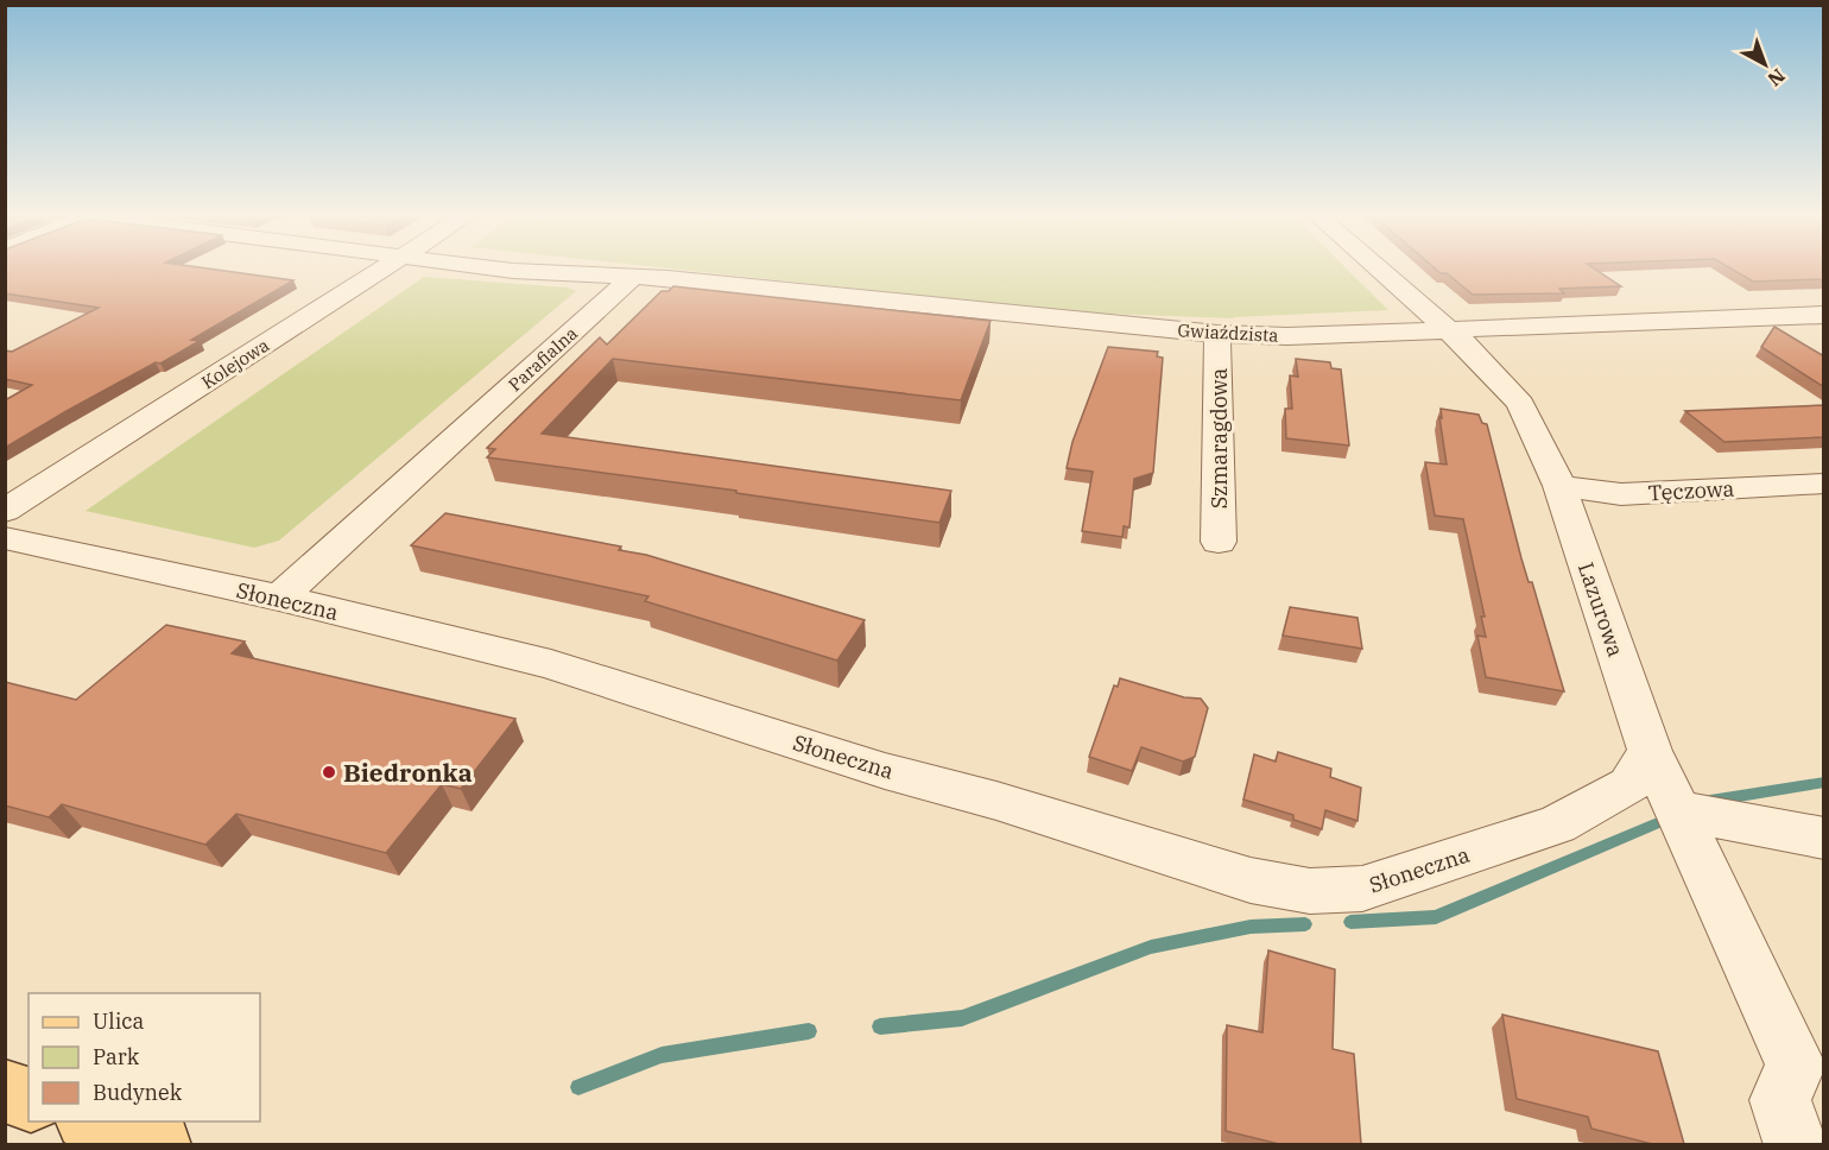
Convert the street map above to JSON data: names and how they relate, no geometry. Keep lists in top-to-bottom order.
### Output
{
  "streets": {
    "street": [
      "Gwiaździsta",
      "Parafialna",
      "Kolejowa",
      "Szmaragdowa",
      "Tęczowa",
      "Słoneczna",
      "Lazurowa"
    ]
  },
  "crossings": [
    ["Gwiaździsta", "Parafialna"],
    ["Gwiaździsta", "Szmaragdowa"],
    ["Gwiaździsta", "Lazurowa"],
    ["Parafialna", "Słoneczna"],
    ["Tęczowa", "Lazurowa"],
    ["Słoneczna", "Lazurowa"]
  ],
  "places": ["Biedronka"],
  "legend": ["Ulica", "Park", "Budynek"],
  "north": "bottom right"
}
